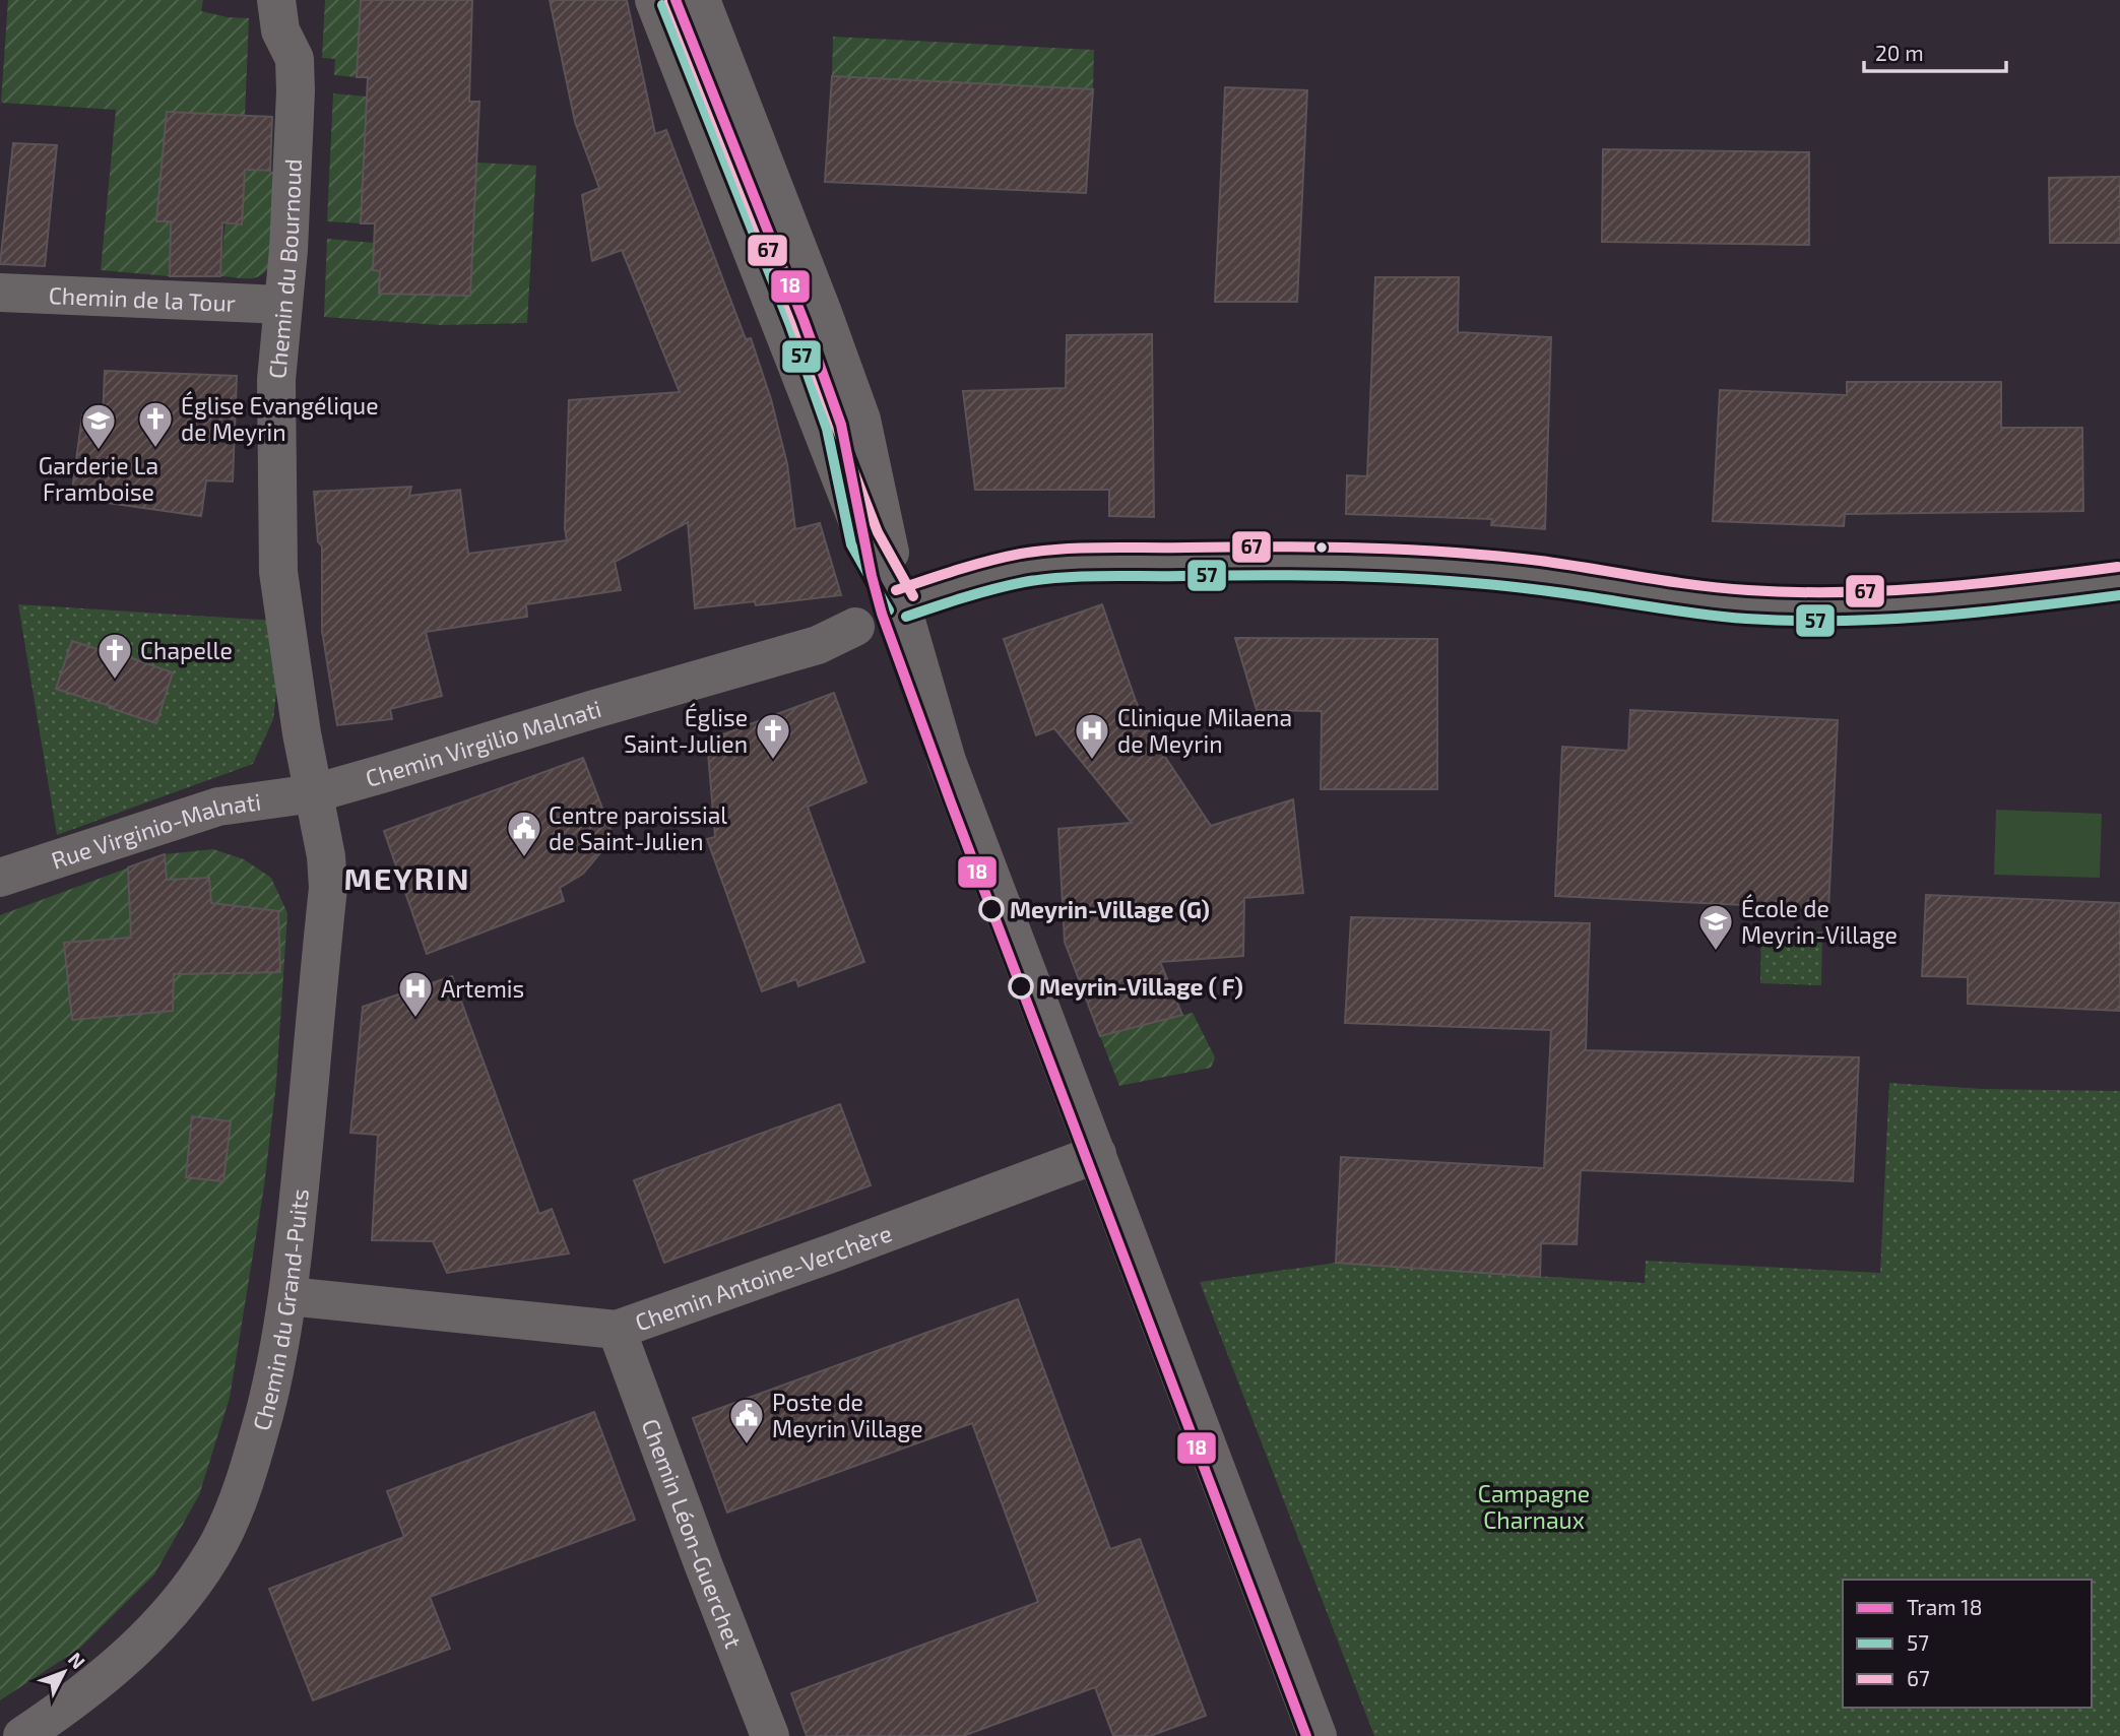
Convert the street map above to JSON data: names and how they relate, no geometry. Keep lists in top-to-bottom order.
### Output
{
  "streets": {
    "street": [
      "Chemin du Bournoud",
      "Chemin de la Tour",
      "Chemin Virgilio Malnati",
      "Rue Virginio-Malnati",
      "Chemin Antoine-Verchère",
      "Chemin du Grand-Puits",
      "Chemin Léon-Guerchet"
    ]
  },
  "crossings": [
    ["Chemin du Bournoud", "Chemin de la Tour"],
    ["Chemin du Bournoud", "Chemin Virgilio Malnati"],
    ["Chemin du Bournoud", "Rue Virginio-Malnati"],
    ["Chemin du Bournoud", "Chemin du Grand-Puits"],
    ["Chemin Virgilio Malnati", "Rue Virginio-Malnati"],
    ["Chemin Virgilio Malnati", "Chemin du Grand-Puits"],
    ["Rue Virginio-Malnati", "Chemin du Grand-Puits"],
    ["Chemin Antoine-Verchère", "Chemin du Grand-Puits"],
    ["Chemin Antoine-Verchère", "Chemin Léon-Guerchet"]
  ],
  "districts": ["MEYRIN"],
  "parks": ["Campagne Charnaux"],
  "places": {
    "church": ["Église Evangélique de Meyrin", "Chapelle", "Église Saint-Julien"],
    "school or university": ["Garderie La Framboise", "École de Meyrin-Village"],
    "hospital": ["Clinique Milaena de Meyrin", "Artemis"],
    "public building": ["Centre paroissial de Saint-Julien", "Poste de Meyrin Village"],
    "other": ["Meyrin-Village (G)", "Meyrin-Village ( F)"]
  },
  "lines": ["tram line 18", "transit line 67", "transit line 57"],
  "legend": ["Tram 18", "57", "67"],
  "scale_bar": "20 m",
  "north": "top right"
}
